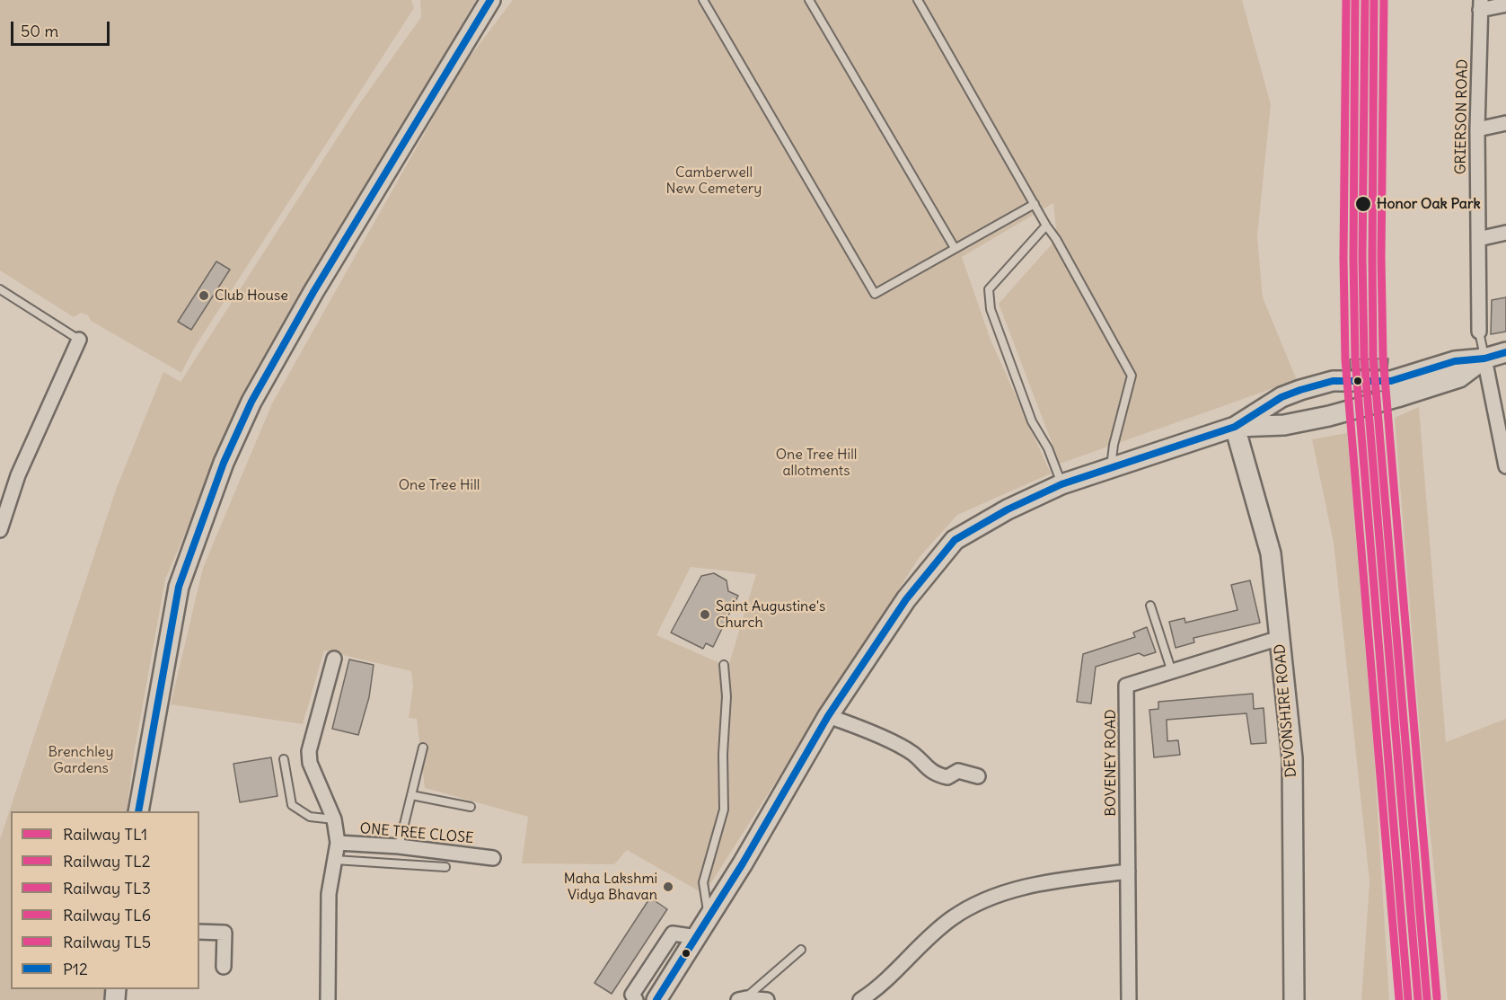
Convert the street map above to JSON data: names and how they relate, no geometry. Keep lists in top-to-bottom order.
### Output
{
  "streets": {
    "street": [
      "GRIERSON ROAD",
      "DEVONSHIRE ROAD",
      "BOVENEY ROAD",
      "ONE TREE CLOSE"
    ]
  },
  "crossings": [
    ["DEVONSHIRE ROAD", "BOVENEY ROAD"]
  ],
  "parks": [
    "Camberwell New Cemetery",
    "One Tree Hill allotments",
    "One Tree Hill",
    "Brenchley Gardens"
  ],
  "places": [
    "Honor Oak Park",
    "Club House",
    "Saint Augustine's Church",
    "Maha Lakshmi Vidya Bhavan"
  ],
  "lines": [
    "rail line TL1",
    "rail line TL2",
    "rail line TL3",
    "rail line TL6",
    "rail line TL5",
    "transit line P12"
  ],
  "legend": [
    "Railway TL1",
    "Railway TL2",
    "Railway TL3",
    "Railway TL6",
    "Railway TL5",
    "P12"
  ],
  "scale_bar": "50 m"
}
